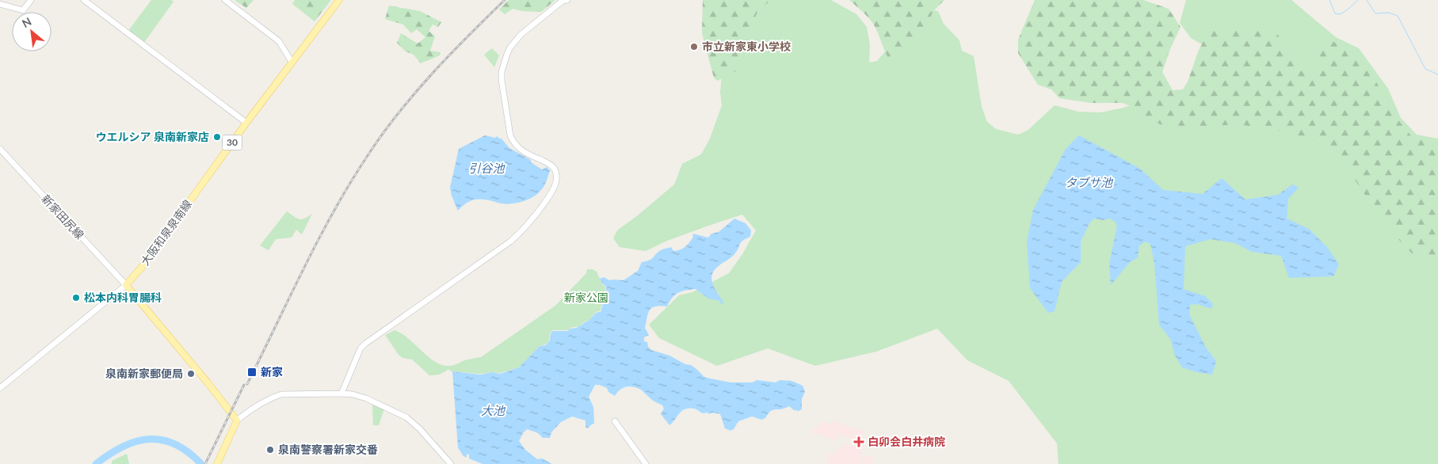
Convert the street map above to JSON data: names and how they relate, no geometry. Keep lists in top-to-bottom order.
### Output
{
  "streets": {
    "main road": ["30", "大阪和泉泉南線"],
    "street": ["新家田尻線"]
  },
  "crossings": [
    ["新家田尻線", "大阪和泉泉南線"]
  ],
  "water": ["引谷池", "タブサ池", "大池"],
  "parks": ["新家公園"],
  "places": {
    "other": [
      "市立新家東小学校",
      "ウエルシア 泉南新家店",
      "松本内科胃腸科",
      "泉南新家郵便局",
      "泉南警察署新家交番"
    ],
    "transit": ["新家"],
    "health": ["白卯会白井病院"]
  },
  "north": "top left"
}
